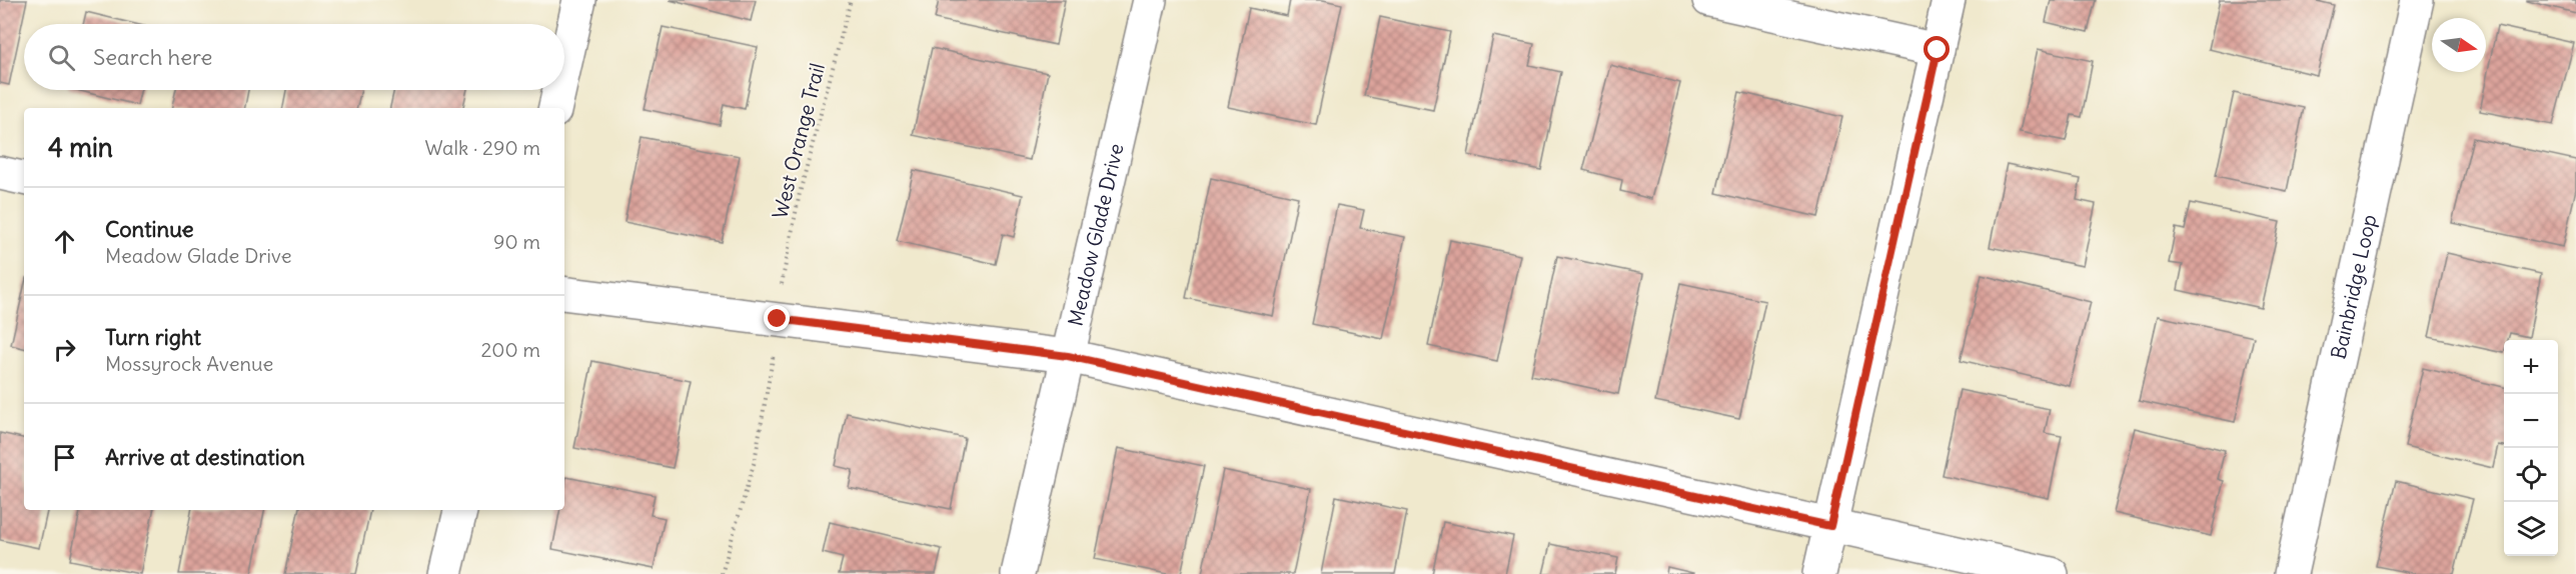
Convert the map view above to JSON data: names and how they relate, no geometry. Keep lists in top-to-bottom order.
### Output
{
  "streets": {
    "street": ["Meadow Glade Drive", "Bainbridge Loop"],
    "path": ["West Orange Trail"]
  },
  "north": "right",
  "page": {
    "search": "Search here",
    "heading": ["4 min", "Walk · 290 m"],
    "list": [
      ["Continue", "Meadow Glade Drive", "90 m"],
      ["Turn right", "Mossyrock Avenue", "200 m"],
      "Arrive at destination"
    ],
    "map_buttons": ["+", "−"]
  }
}
